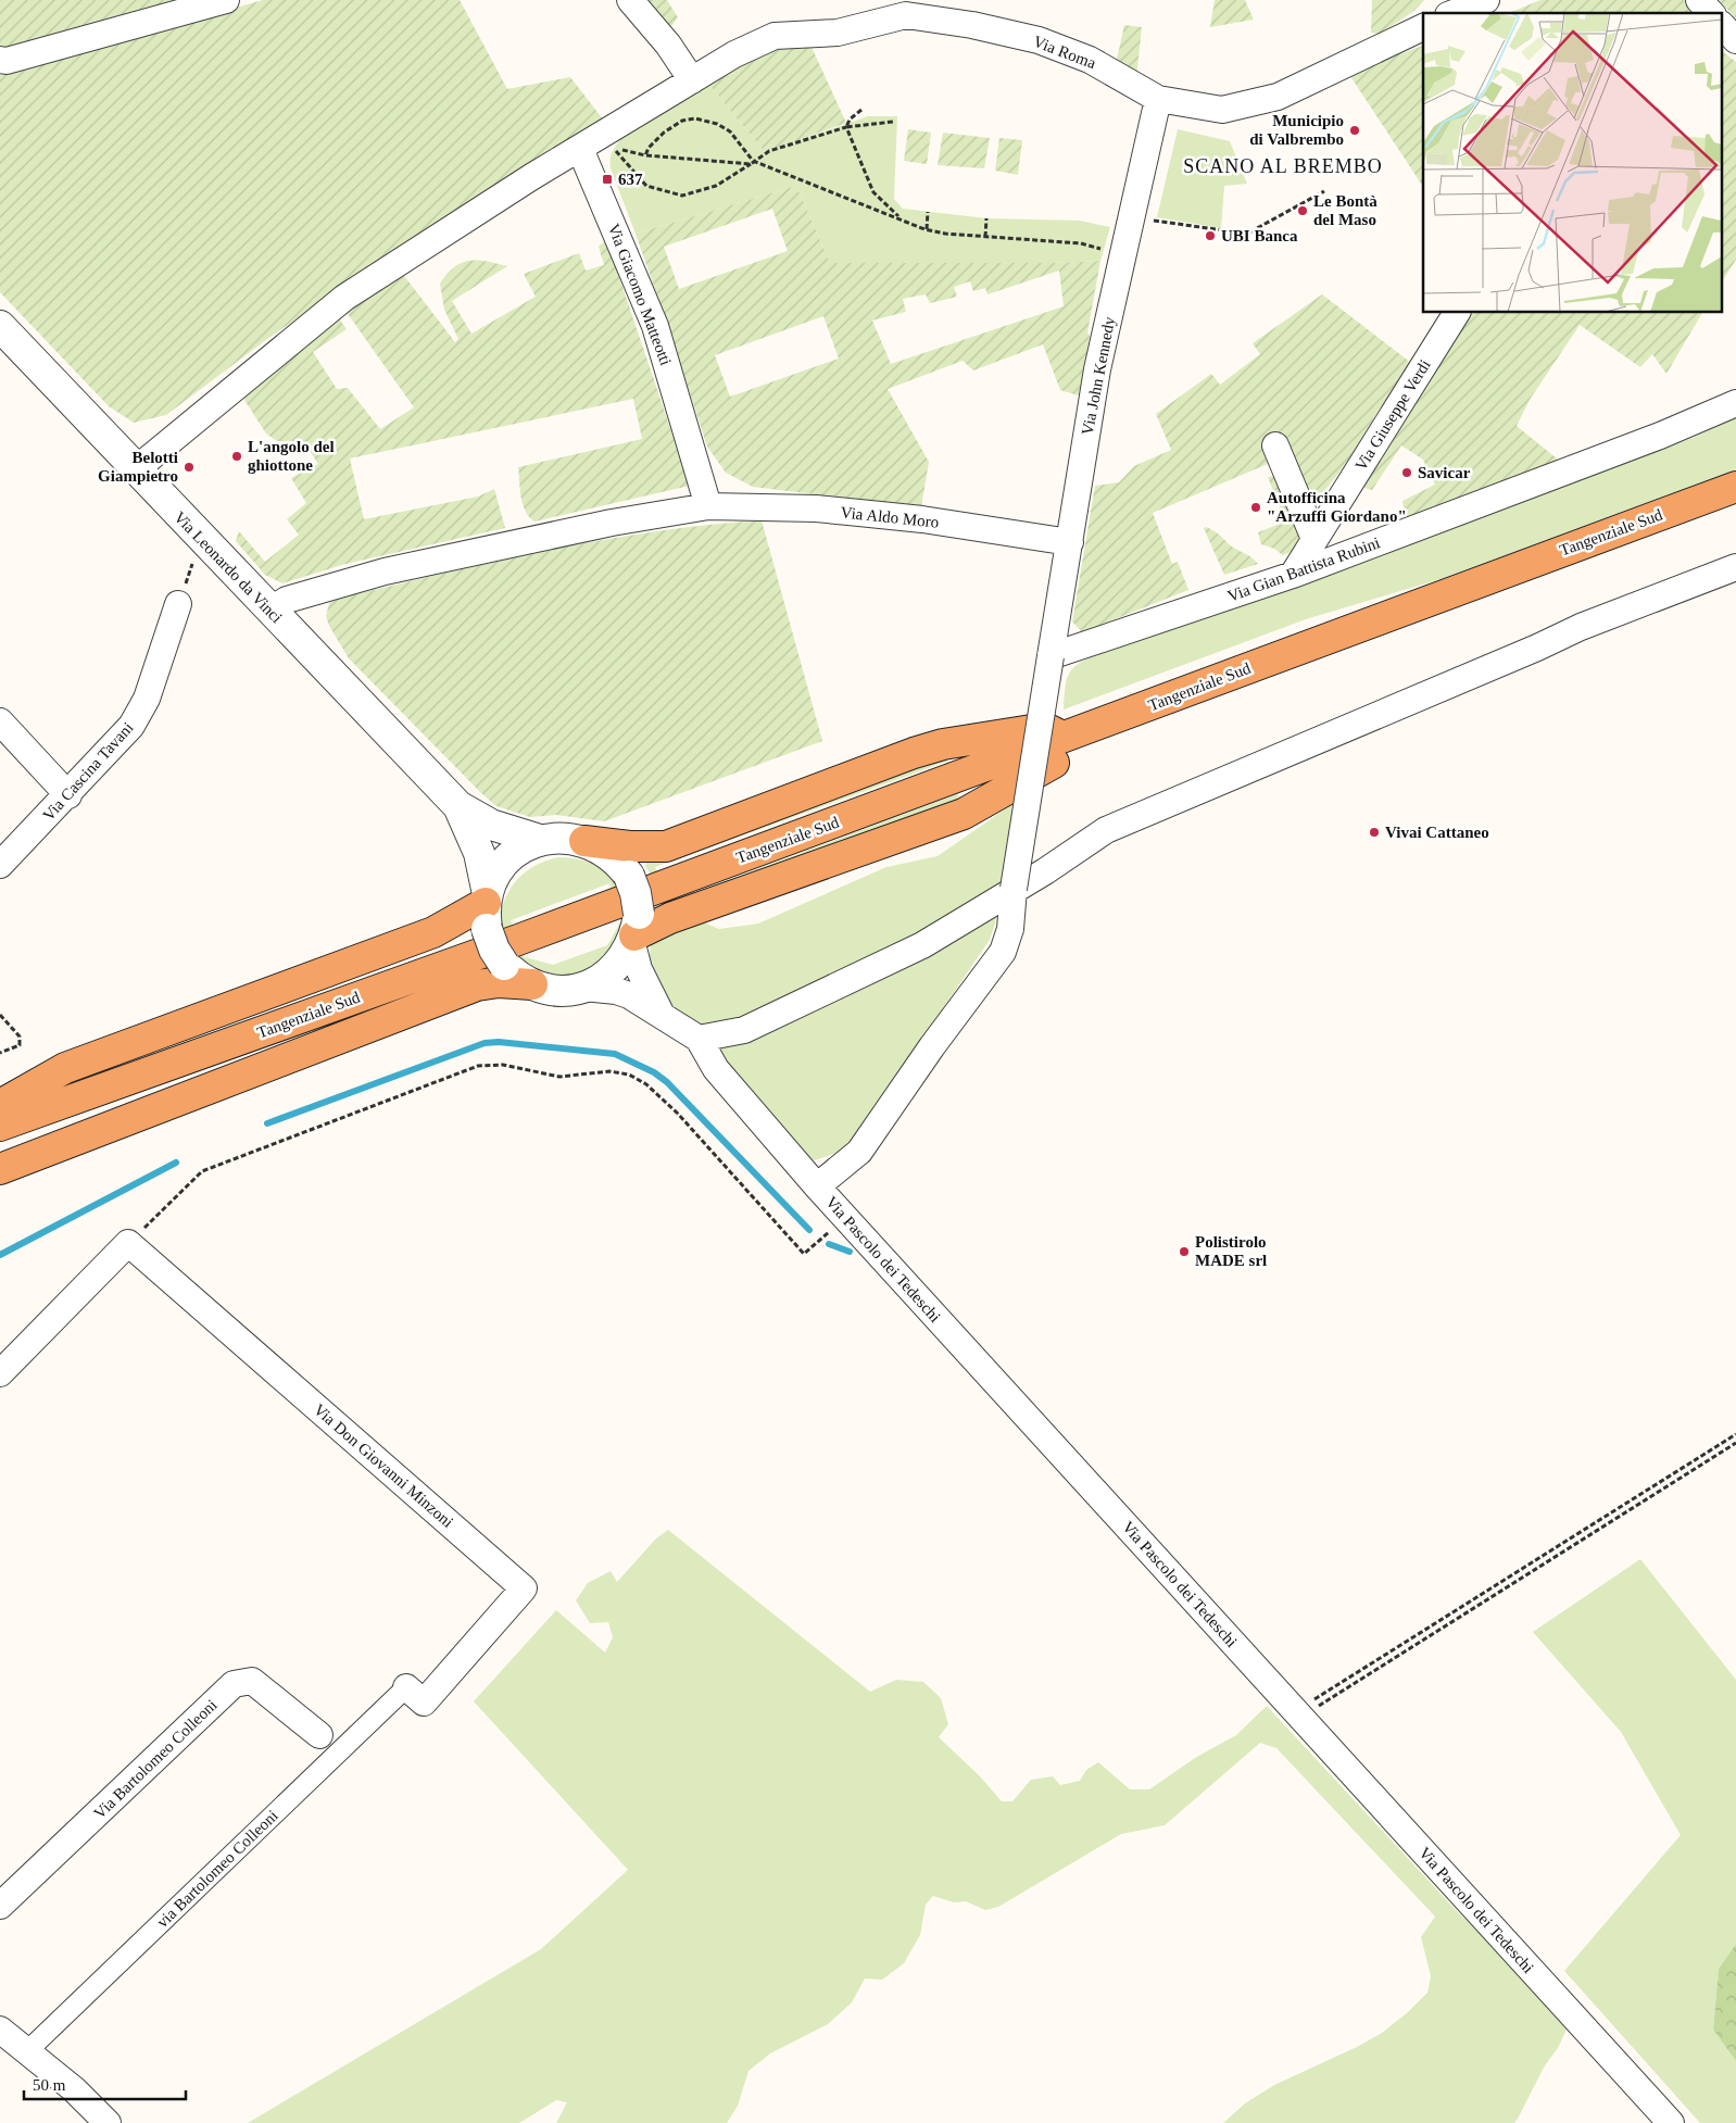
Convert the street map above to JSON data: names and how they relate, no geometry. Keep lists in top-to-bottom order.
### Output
{
  "streets": {
    "highway": ["Tangenziale Sud"],
    "street": [
      "Via Roma",
      "Via Giacomo Matteotti",
      "Via John Kennedy",
      "Via Giuseppe Verdi",
      "Via Aldo Moro",
      "Via Leonardo da Vinci",
      "Via Gian Battista Rubini",
      "Via Cascina Tavani",
      "Via Pascolo dei Tedeschi",
      "Via Don Giovanni Minzoni",
      "Via Bartolomeo Colleoni",
      "via Bartolomeo Colleoni"
    ]
  },
  "crossings": [
    ["Via Roma", "Via Giacomo Matteotti"],
    ["Via Roma", "Via John Kennedy"],
    ["Via Roma", "Via Leonardo da Vinci"],
    ["Via Giacomo Matteotti", "Via Aldo Moro"],
    ["Via John Kennedy", "Via Aldo Moro"],
    ["Via John Kennedy", "Via Gian Battista Rubini"],
    ["Via John Kennedy", "Via Pascolo dei Tedeschi"],
    ["Via Giuseppe Verdi", "Via Gian Battista Rubini"],
    ["Via Aldo Moro", "Via Leonardo da Vinci"],
    ["Tangenziale Sud", "Via Leonardo da Vinci"],
    ["Via Don Giovanni Minzoni", "via Bartolomeo Colleoni"]
  ],
  "districts": ["SCANO AL BREMBO"],
  "places": {
    "other": [
      "Municipio di Valbrembo",
      "Le Bontà del Maso",
      "UBI Banca",
      "L'angolo del ghiottone",
      "Belotti Giampietro",
      "Savicar",
      "Autofficina \"Arzuffi Giordano\"",
      "Vivai Cattaneo",
      "Polistirolo MADE srl"
    ],
    "transit": ["637"]
  },
  "scale_bar": "50 m"
}
